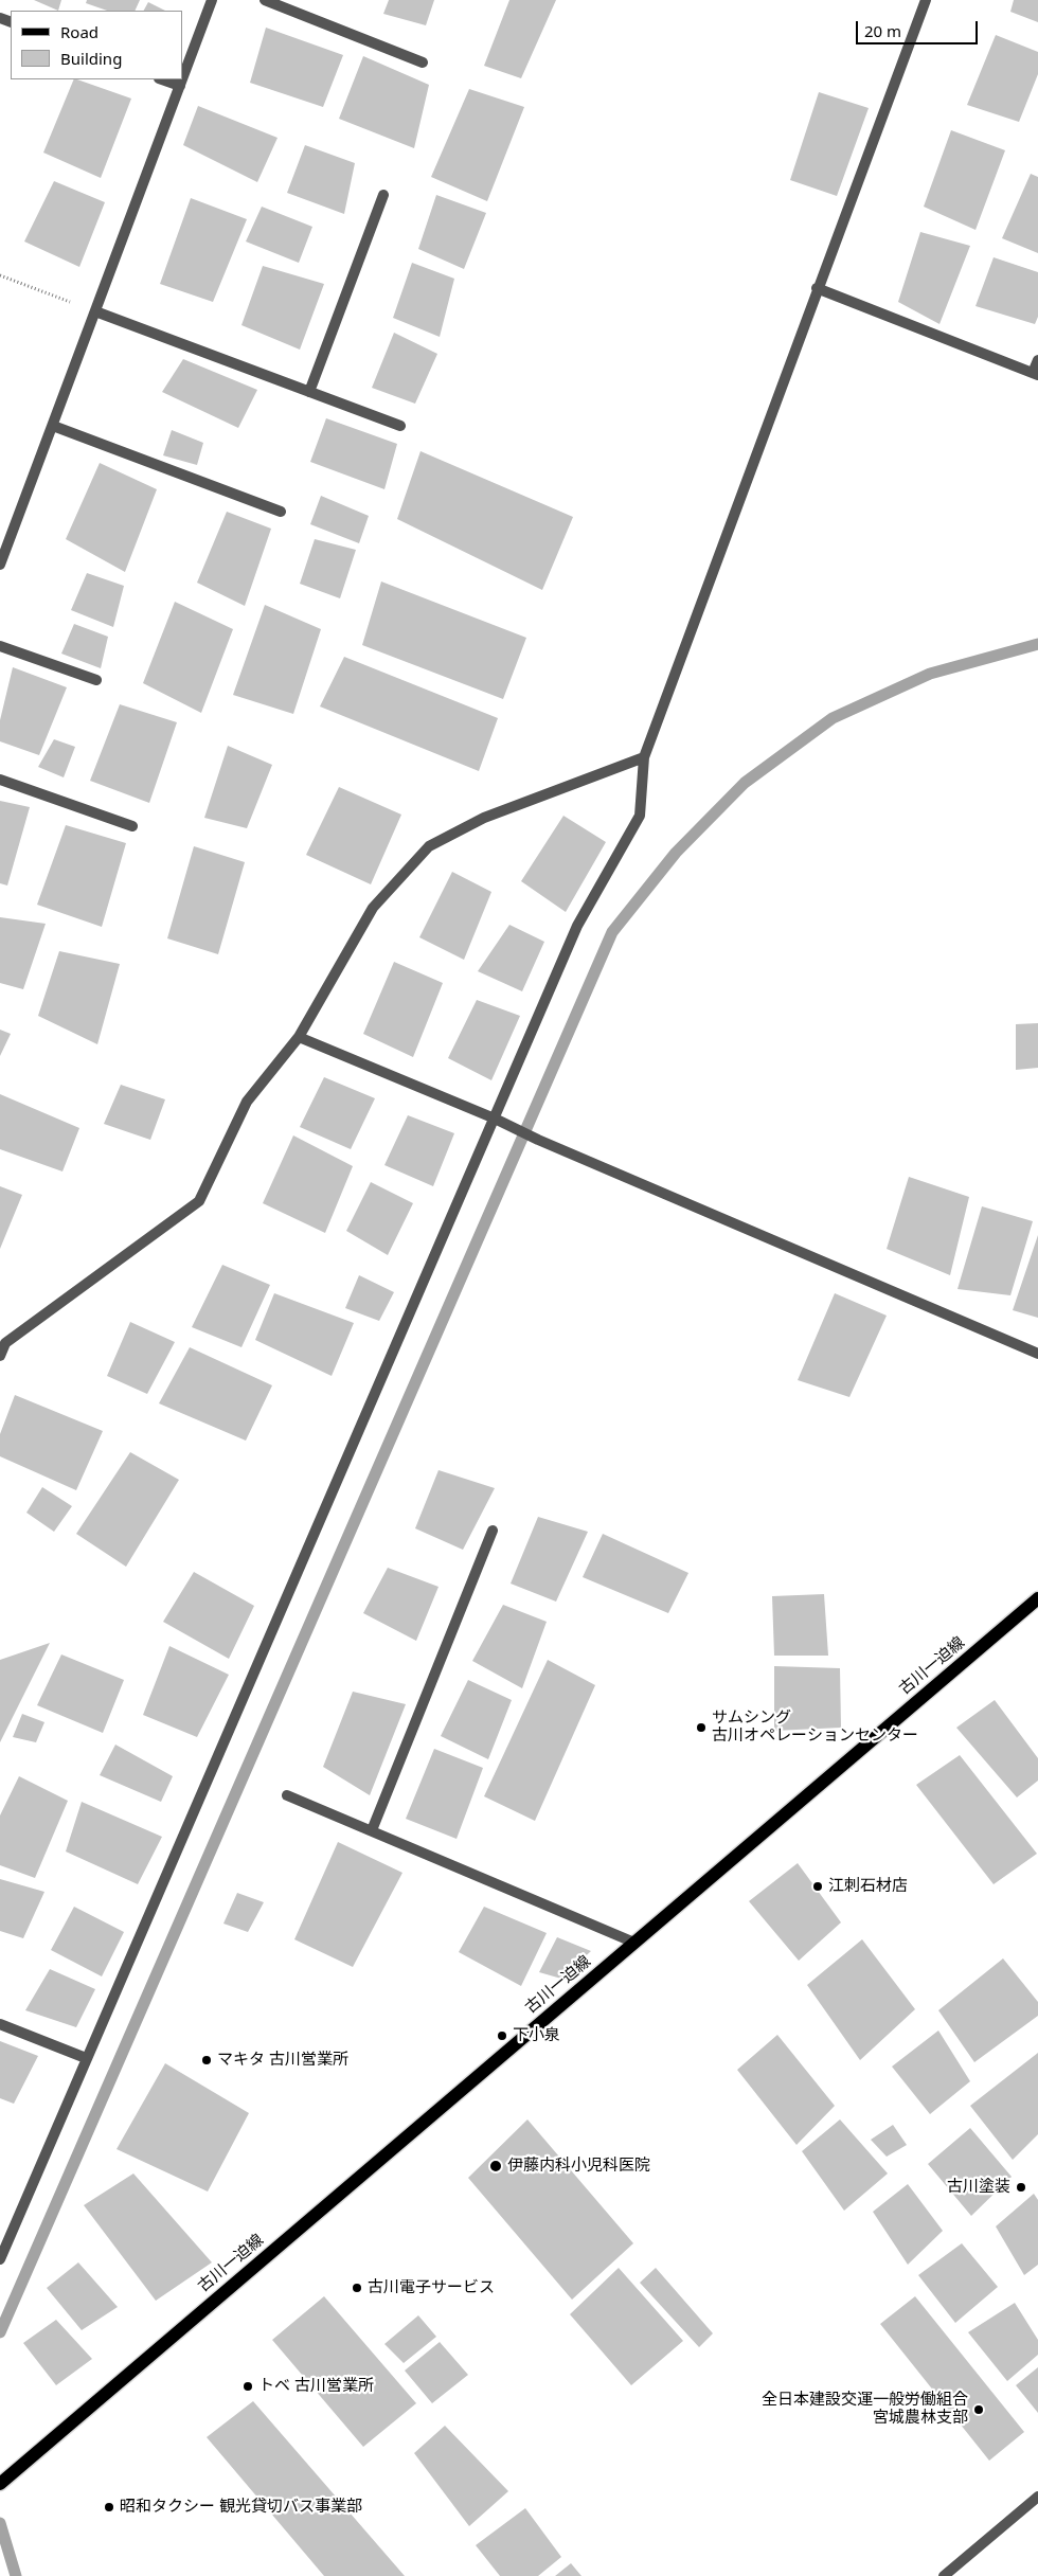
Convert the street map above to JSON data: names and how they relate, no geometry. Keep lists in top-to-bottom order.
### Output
{
  "streets": {
    "main road": ["古川一迫線"]
  },
  "places": [
    "サムシング 古川オペレーションセンター",
    "江刺石材店",
    "下小泉",
    "マキタ 古川営業所",
    "伊藤内科小児科医院",
    "古川塗装",
    "古川電子サービス",
    "トベ 古川営業所",
    "全日本建設交運一般労働組合 宮城農林支部",
    "昭和タクシー 観光貸切バス事業部"
  ],
  "legend": ["Road", "Building"],
  "scale_bar": "20 m"
}
